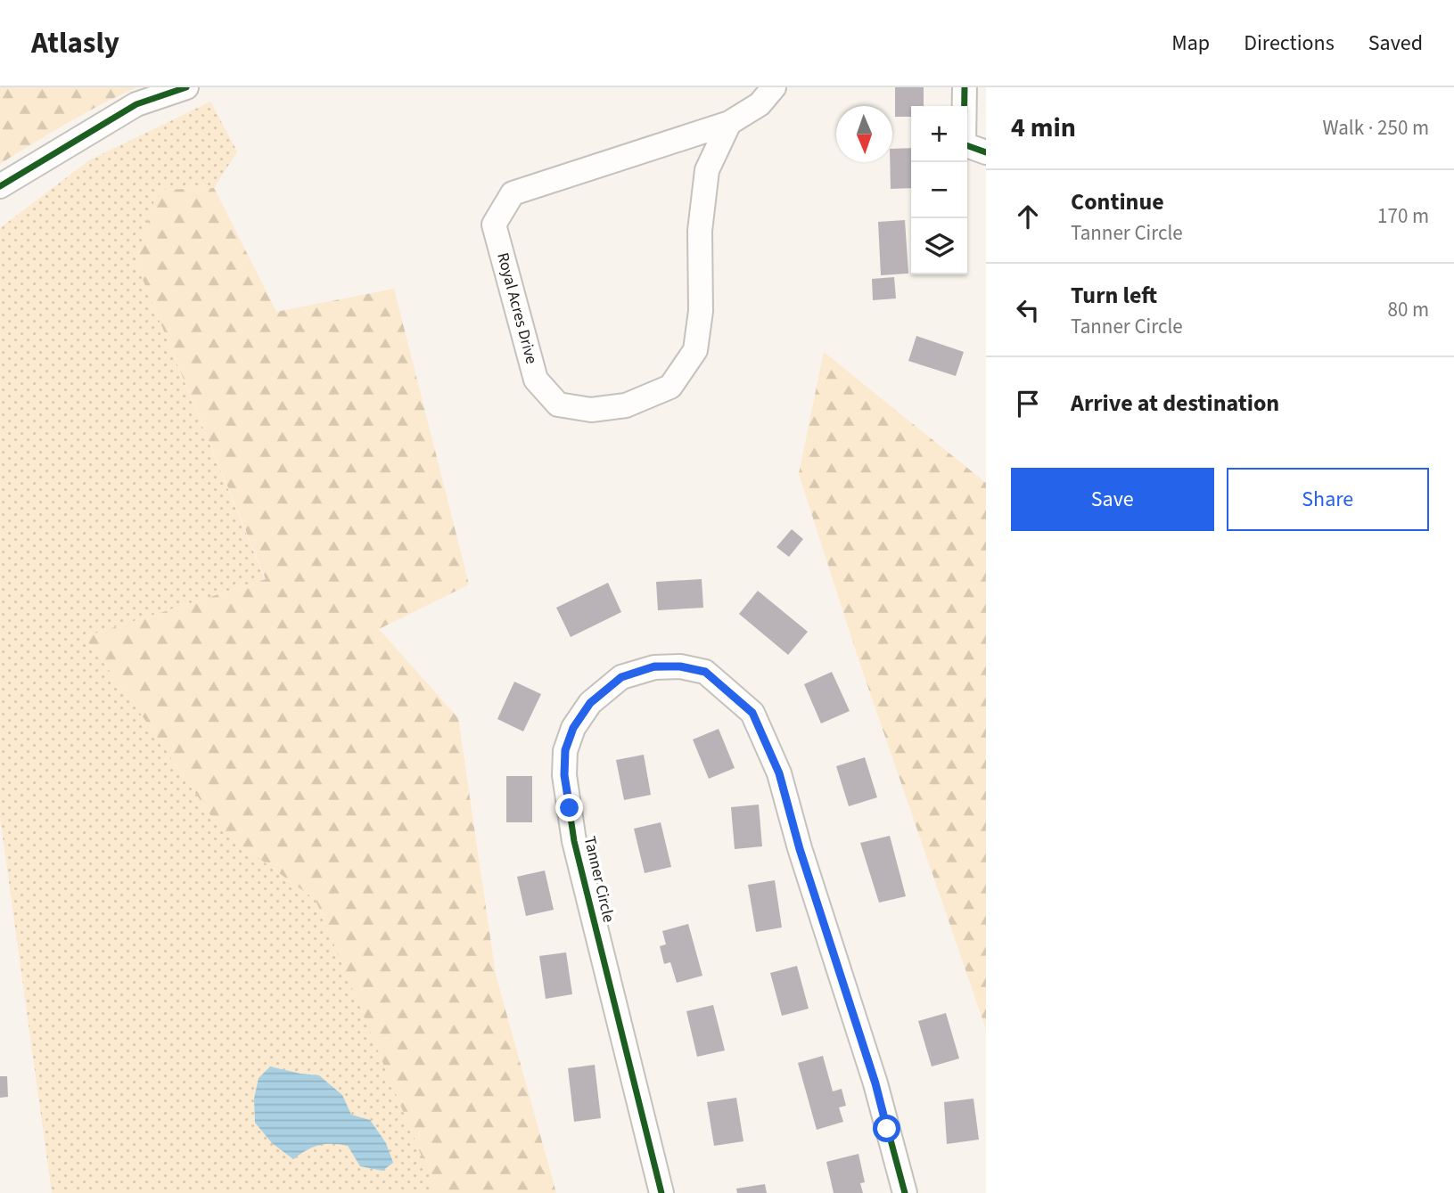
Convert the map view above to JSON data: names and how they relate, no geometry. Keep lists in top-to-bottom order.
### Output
{
  "streets": {
    "street": ["Royal Acres Drive", "Tanner Circle"]
  },
  "north": "bottom",
  "page": {
    "header": "Atlasly",
    "nav": ["Map", "Directions", "Saved"],
    "heading": ["4 min", "Walk · 250 m"],
    "map_buttons": ["+", "−"],
    "list": [
      ["Continue", "Tanner Circle", "170 m"],
      ["Turn left", "Tanner Circle", "80 m"],
      "Arrive at destination"
    ],
    "buttons": ["Save", "Share"]
  }
}
